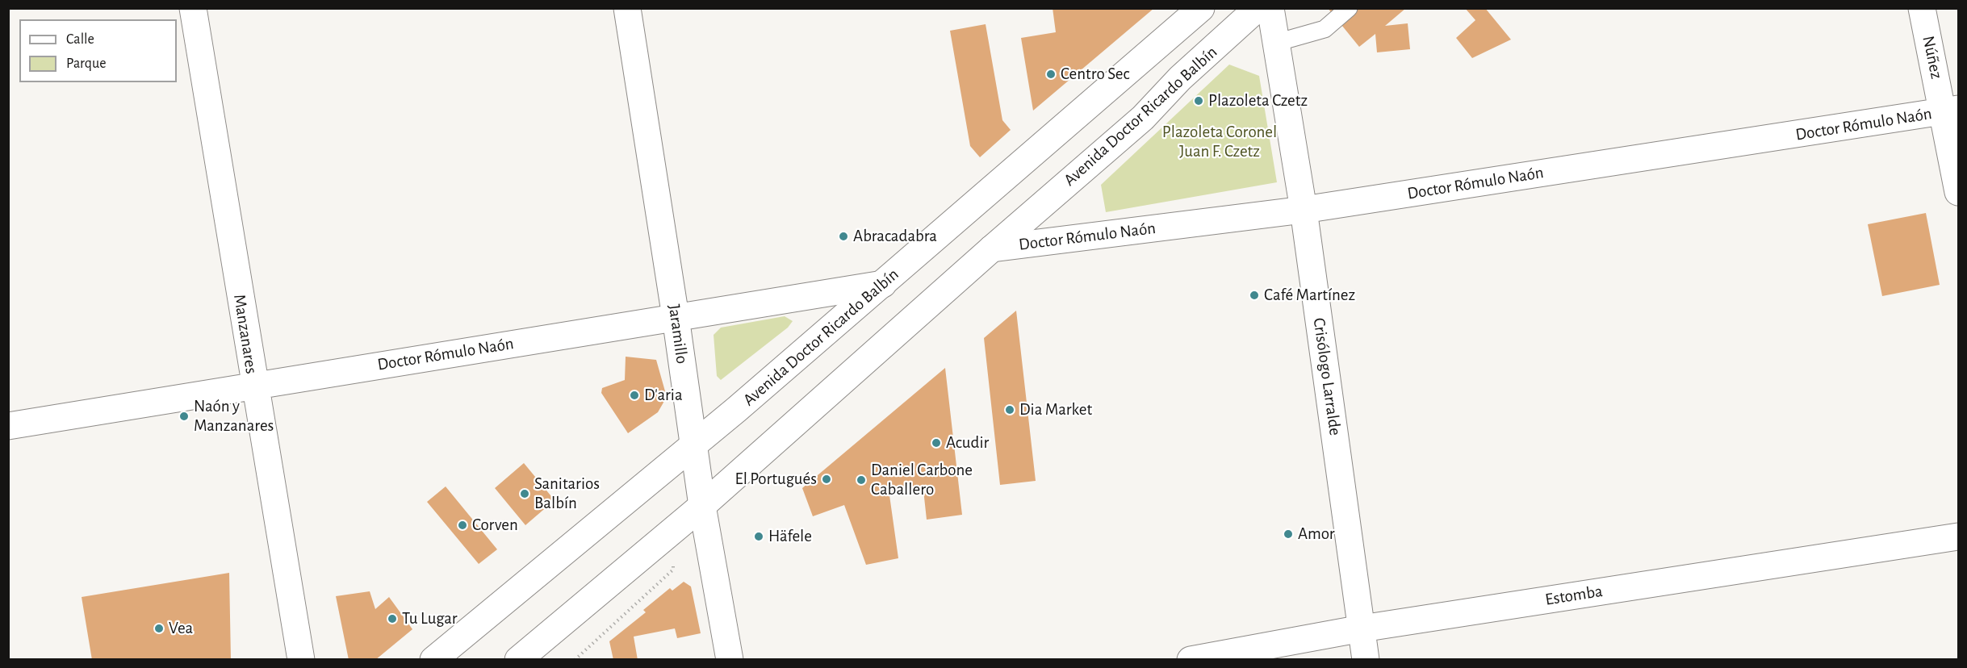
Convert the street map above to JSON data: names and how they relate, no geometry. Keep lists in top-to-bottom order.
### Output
{
  "streets": {
    "street": [
      "Núñez",
      "Avenida Doctor Ricardo Balbín",
      "Doctor Rómulo Naón",
      "Manzanares",
      "Jaramillo",
      "Crisólogo Larralde",
      "Estomba"
    ]
  },
  "crossings": [
    ["Núñez", "Doctor Rómulo Naón"],
    ["Avenida Doctor Ricardo Balbín", "Doctor Rómulo Naón"],
    ["Avenida Doctor Ricardo Balbín", "Jaramillo"],
    ["Doctor Rómulo Naón", "Manzanares"],
    ["Doctor Rómulo Naón", "Jaramillo"],
    ["Doctor Rómulo Naón", "Crisólogo Larralde"],
    ["Crisólogo Larralde", "Estomba"]
  ],
  "parks": ["Plazoleta Coronel Juan F. Czetz"],
  "places": [
    "Centro Sec",
    "Plazoleta Czetz",
    "Abracadabra",
    "Café Martínez",
    "D'aria",
    "Dia Market",
    "Naón y Manzanares",
    "Acudir",
    "El Portugués",
    "Daniel Carbone Caballero",
    "Sanitarios Balbín",
    "Corven",
    "Amor",
    "Häfele",
    "Tu Lugar",
    "Vea"
  ],
  "legend": ["Calle", "Parque"]
}
